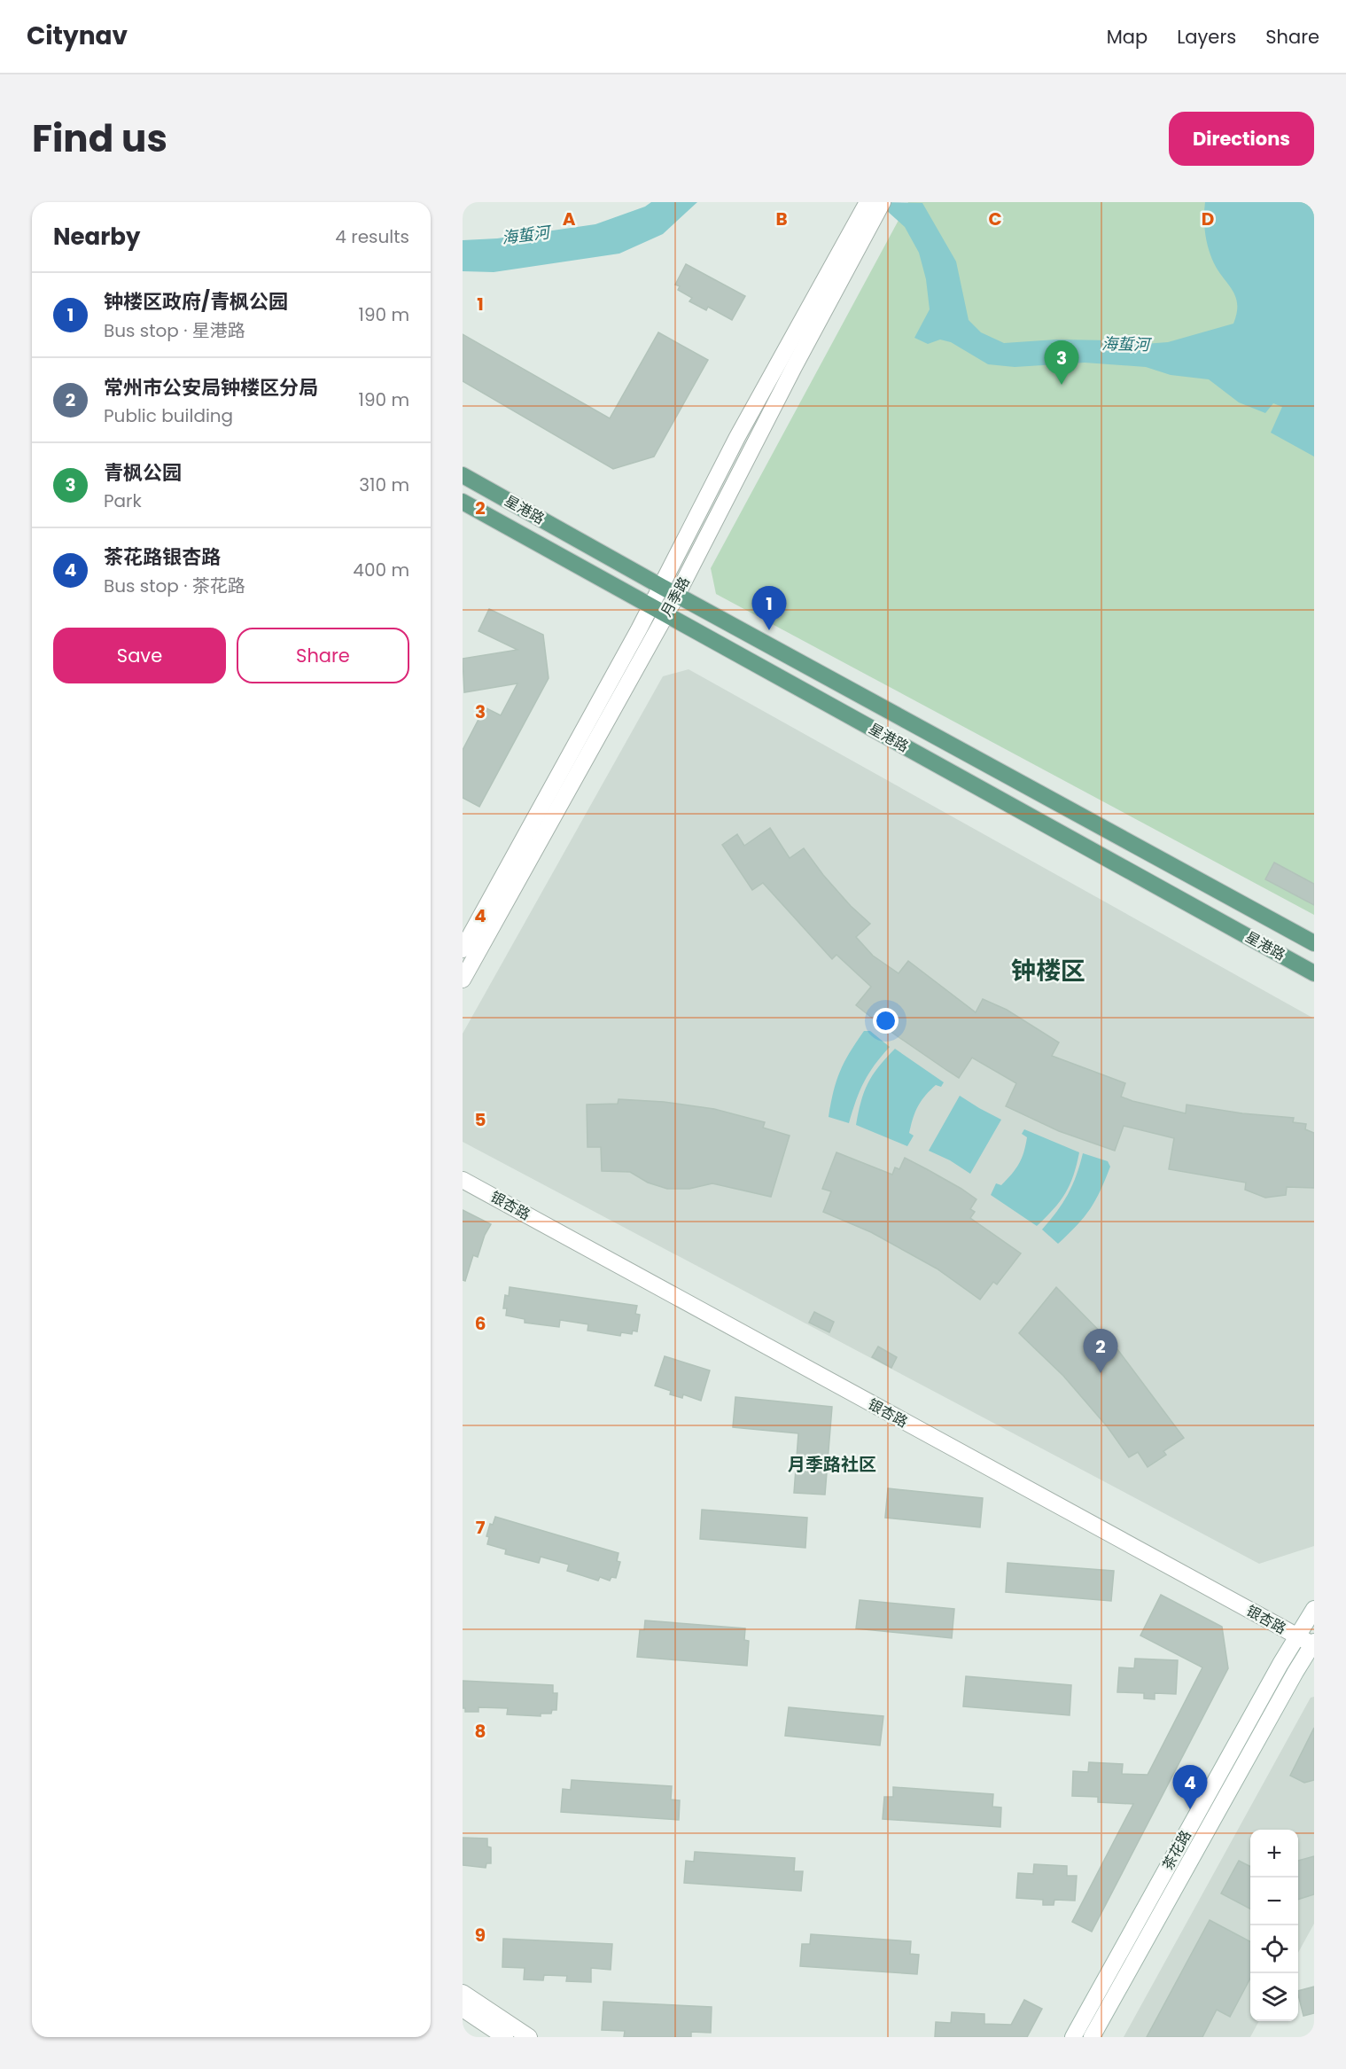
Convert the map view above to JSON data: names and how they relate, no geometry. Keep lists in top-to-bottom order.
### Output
{
  "streets": {
    "main road": ["星港路"],
    "street": ["月季路", "银杏路", "茶花路"]
  },
  "crossings": [
    ["星港路", "月季路"],
    ["银杏路", "茶花路"]
  ],
  "districts": ["钟楼区", "月季路社区"],
  "water": ["海蜇河"],
  "page": {
    "header": "Citynav",
    "nav": ["Map", "Layers", "Share"],
    "title": "Find us",
    "buttons": [
      "Directions",
      ["Save", "Share"]
    ],
    "heading": ["Nearby", "4 results"],
    "list": [
      {
        "mark": "1",
        "name": "钟楼区政府/青枫公园",
        "note": "Bus stop · 星港路",
        "value": "190 m"
      },
      {
        "mark": "2",
        "name": "常州市公安局钟楼区分局",
        "note": "Public building",
        "value": "190 m"
      },
      {
        "mark": "3",
        "name": "青枫公园",
        "note": "Park",
        "value": "310 m"
      },
      {
        "mark": "4",
        "name": "茶花路银杏路",
        "note": "Bus stop · 茶花路",
        "value": "400 m"
      }
    ],
    "pins": [
      "3",
      "1",
      "2",
      "4"
    ],
    "map_buttons": ["+", "−"]
  },
  "grid": {
    "columns": [
      "A",
      "B",
      "C",
      "D"
    ],
    "rows": [
      "1",
      "2",
      "3",
      "4",
      "5",
      "6",
      "7",
      "8",
      "9"
    ]
  }
}
